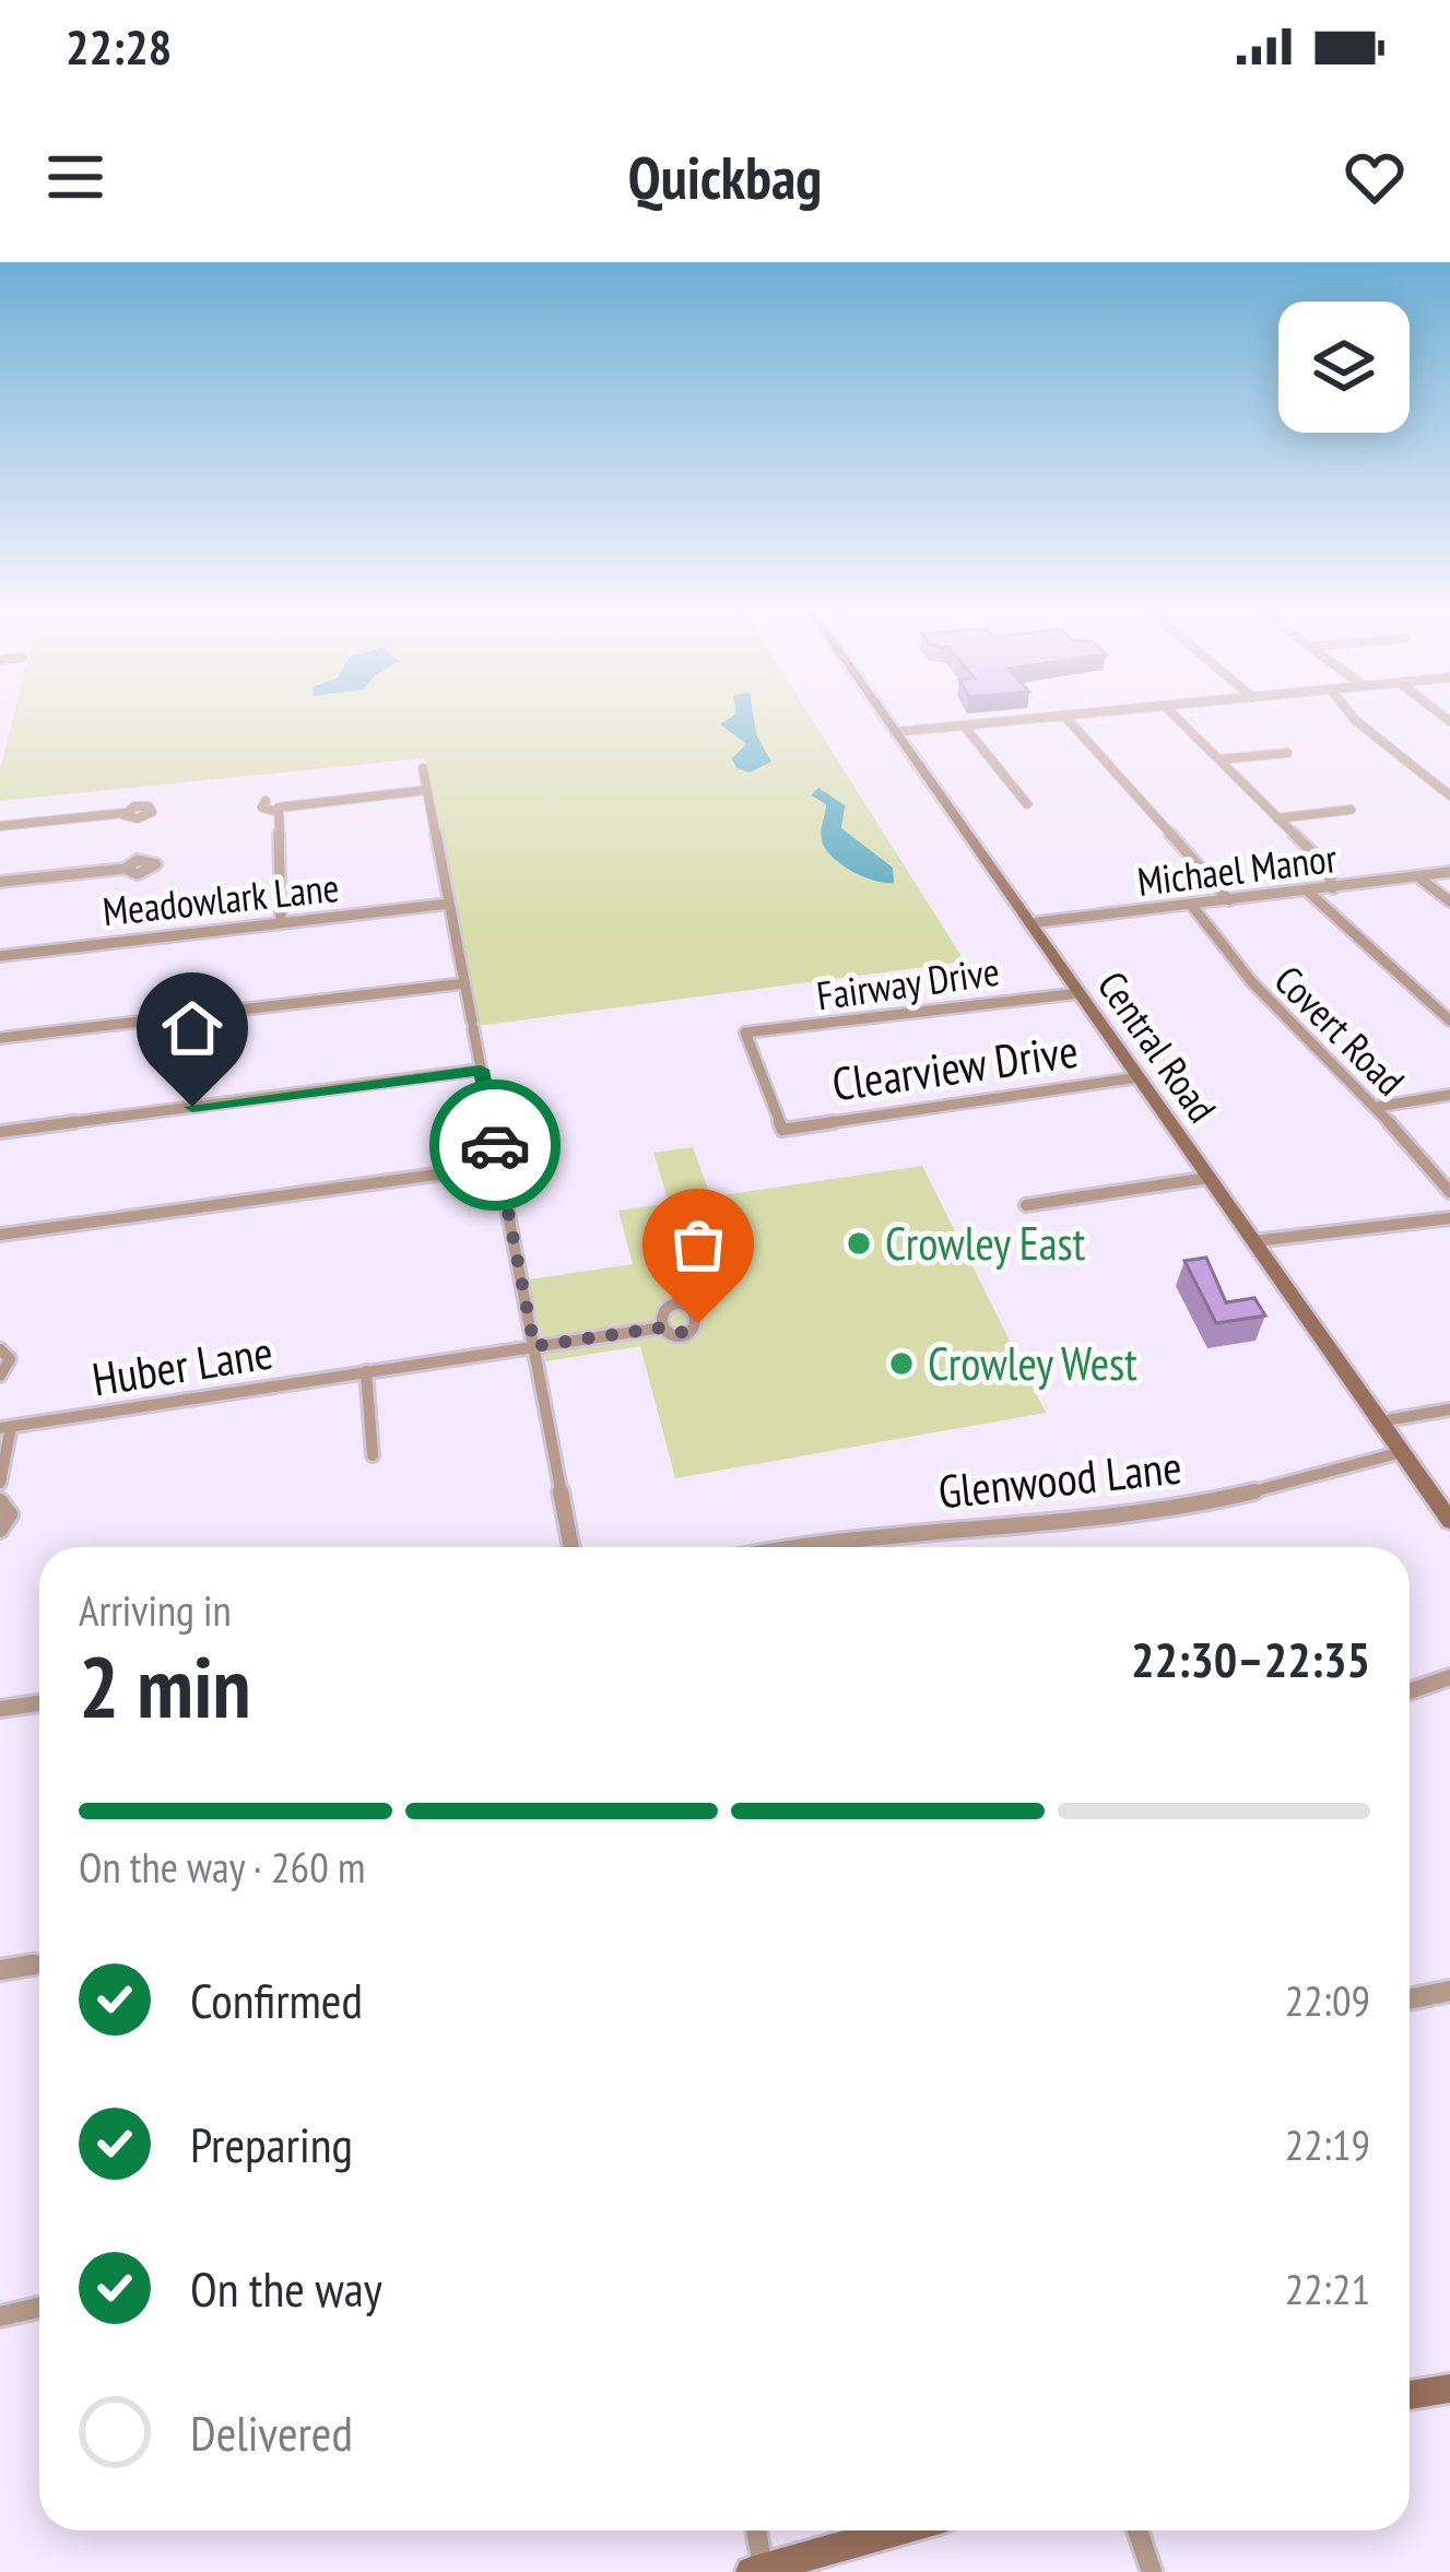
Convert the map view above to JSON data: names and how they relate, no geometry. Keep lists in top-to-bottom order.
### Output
{
  "streets": {
    "main road": ["Central Road"],
    "street": [
      "Michael Manor",
      "Meadowlark Lane",
      "Fairway Drive",
      "Covert Road",
      "Clearview Drive",
      "Huber Lane",
      "Glenwood Lane"
    ]
  },
  "crossings": [
    ["Michael Manor", "Covert Road"],
    ["Michael Manor", "Central Road"],
    ["Fairway Drive", "Central Road"],
    ["Fairway Drive", "Clearview Drive"],
    ["Central Road", "Clearview Drive"],
    ["Central Road", "Glenwood Lane"]
  ],
  "places": ["Crowley East", "Crowley West"],
  "page": {
    "status": "22:28",
    "header": "Quickbag",
    "heading": ["2 min", "Arriving in", "22:30–22:35"],
    "bar": "On the way · 260 m",
    "list": [
      ["Confirmed", "22:09"],
      ["Preparing", "22:19"],
      ["On the way", "22:21"],
      "Delivered"
    ]
  }
}
